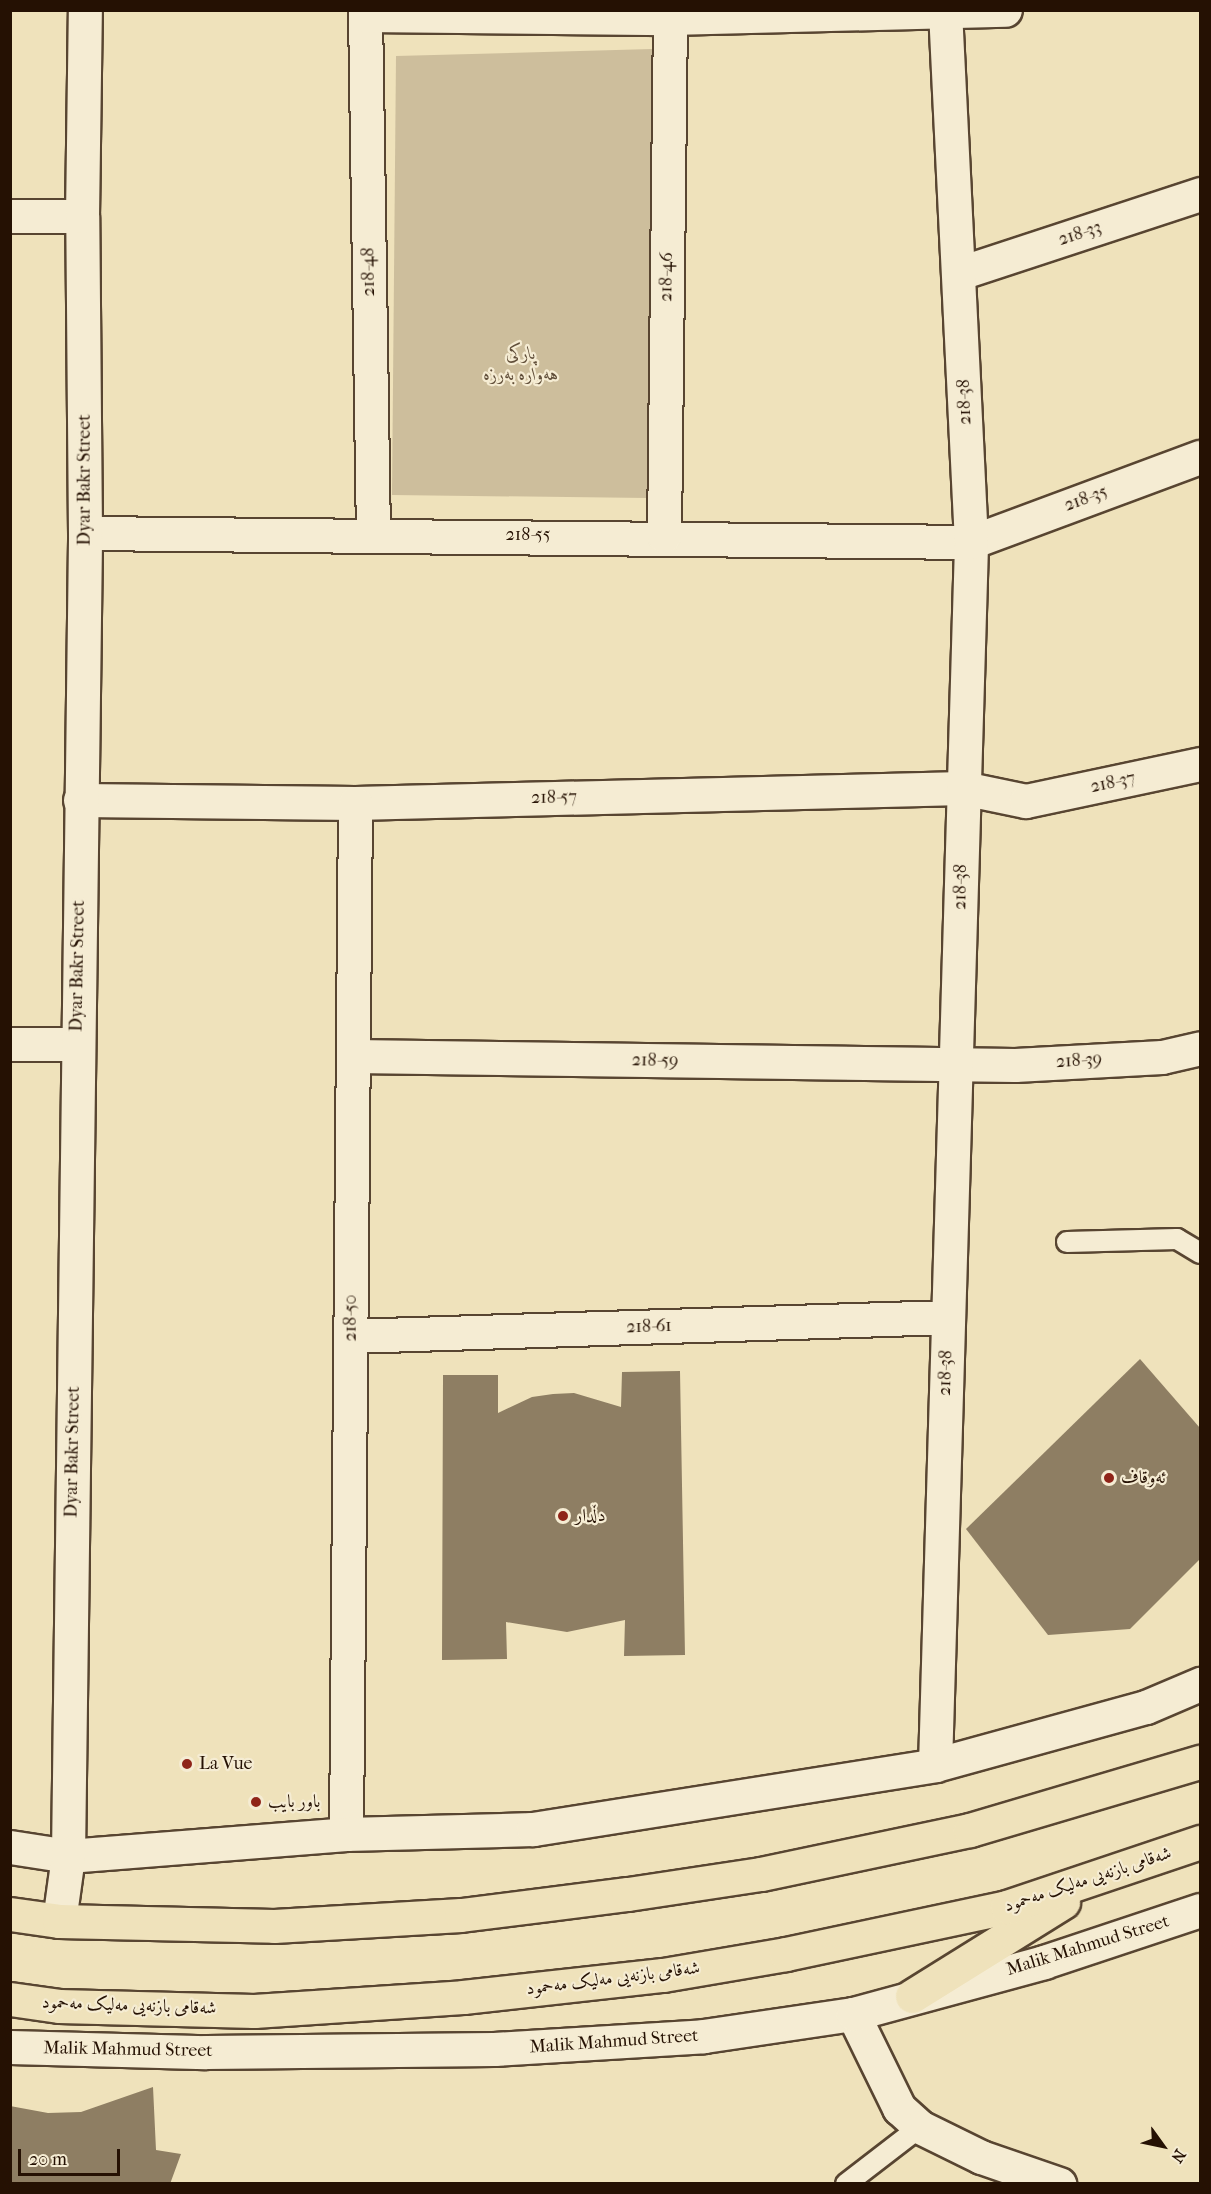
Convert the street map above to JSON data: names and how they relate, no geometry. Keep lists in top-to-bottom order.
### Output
{
  "streets": {
    "highway": ["شەقامی بازنەیی مەلیک مەحمود"],
    "street": [
      "218-33",
      "218-48",
      "218-46",
      "218-38",
      "Dyar Bakr Street",
      "218-35",
      "218-55",
      "218-37",
      "218-57",
      "218-59",
      "218-39",
      "218-50",
      "218-61",
      "Malik Mahmud Street"
    ]
  },
  "crossings": [
    ["218-33", "218-38"],
    ["218-48", "218-55"],
    ["218-46", "218-55"],
    ["218-38", "218-35"],
    ["218-38", "218-55"],
    ["218-38", "218-57"],
    ["218-38", "218-59"],
    ["218-38", "218-39"],
    ["218-38", "218-61"],
    ["Dyar Bakr Street", "218-55"],
    ["Dyar Bakr Street", "218-57"],
    ["218-35", "218-55"],
    ["218-37", "218-57"],
    ["218-57", "218-50"],
    ["218-59", "218-39"],
    ["218-59", "218-50"],
    ["218-50", "218-61"]
  ],
  "parks": ["پارکی هەوارە بەرزە"],
  "places": [
    "ئەوقاف",
    "دڵدار",
    "La Vue",
    "باور بایب"
  ],
  "scale_bar": "20 m",
  "north": "bottom right"
}
